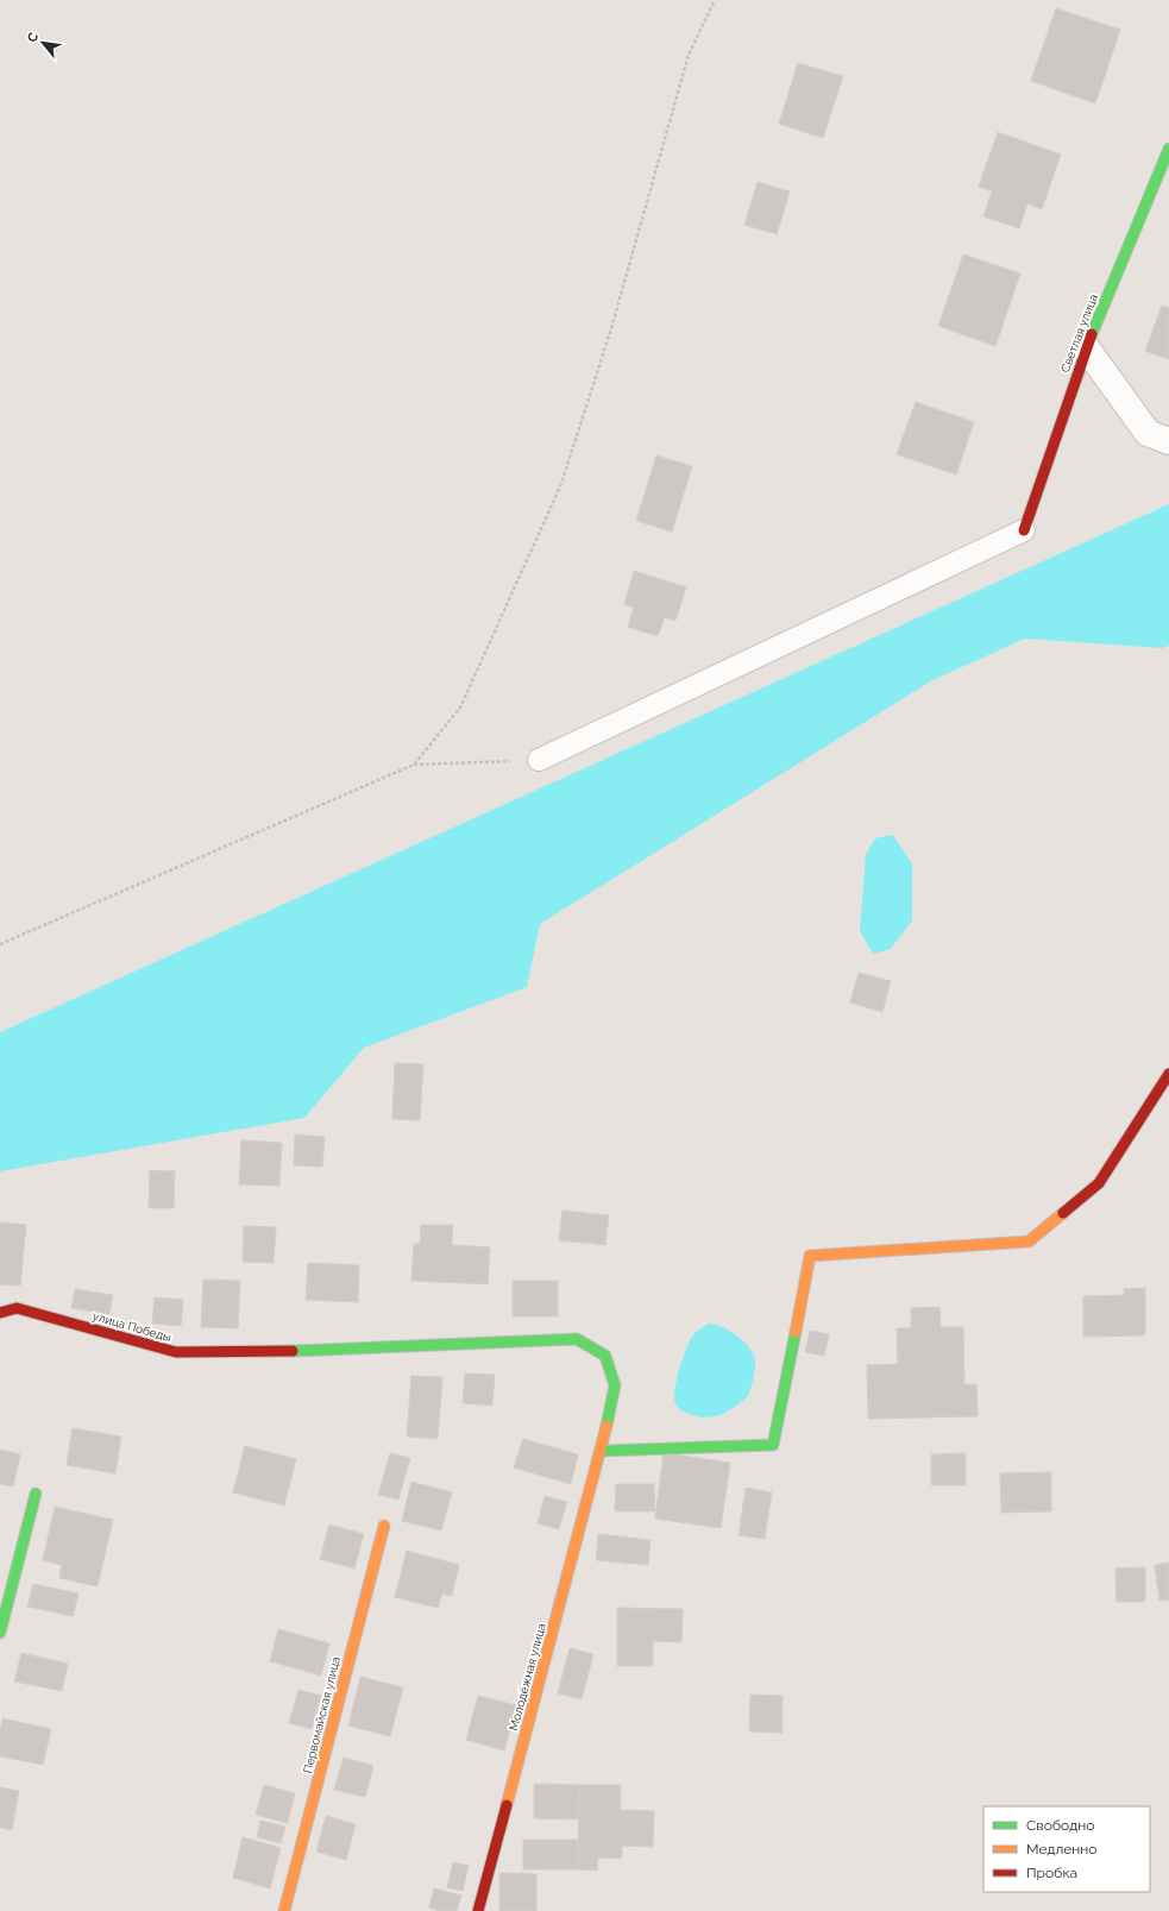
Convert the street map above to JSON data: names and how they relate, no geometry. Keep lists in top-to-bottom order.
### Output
{
  "streets": {
    "street": [
      "Светлая улица",
      "улица Победы",
      "Молодёжная улица",
      "Первомайская улица"
    ]
  },
  "crossings": [
    ["улица Победы", "Молодёжная улица"]
  ],
  "legend": ["Свободно", "Медленно", "Пробка"],
  "north": "top left"
}
